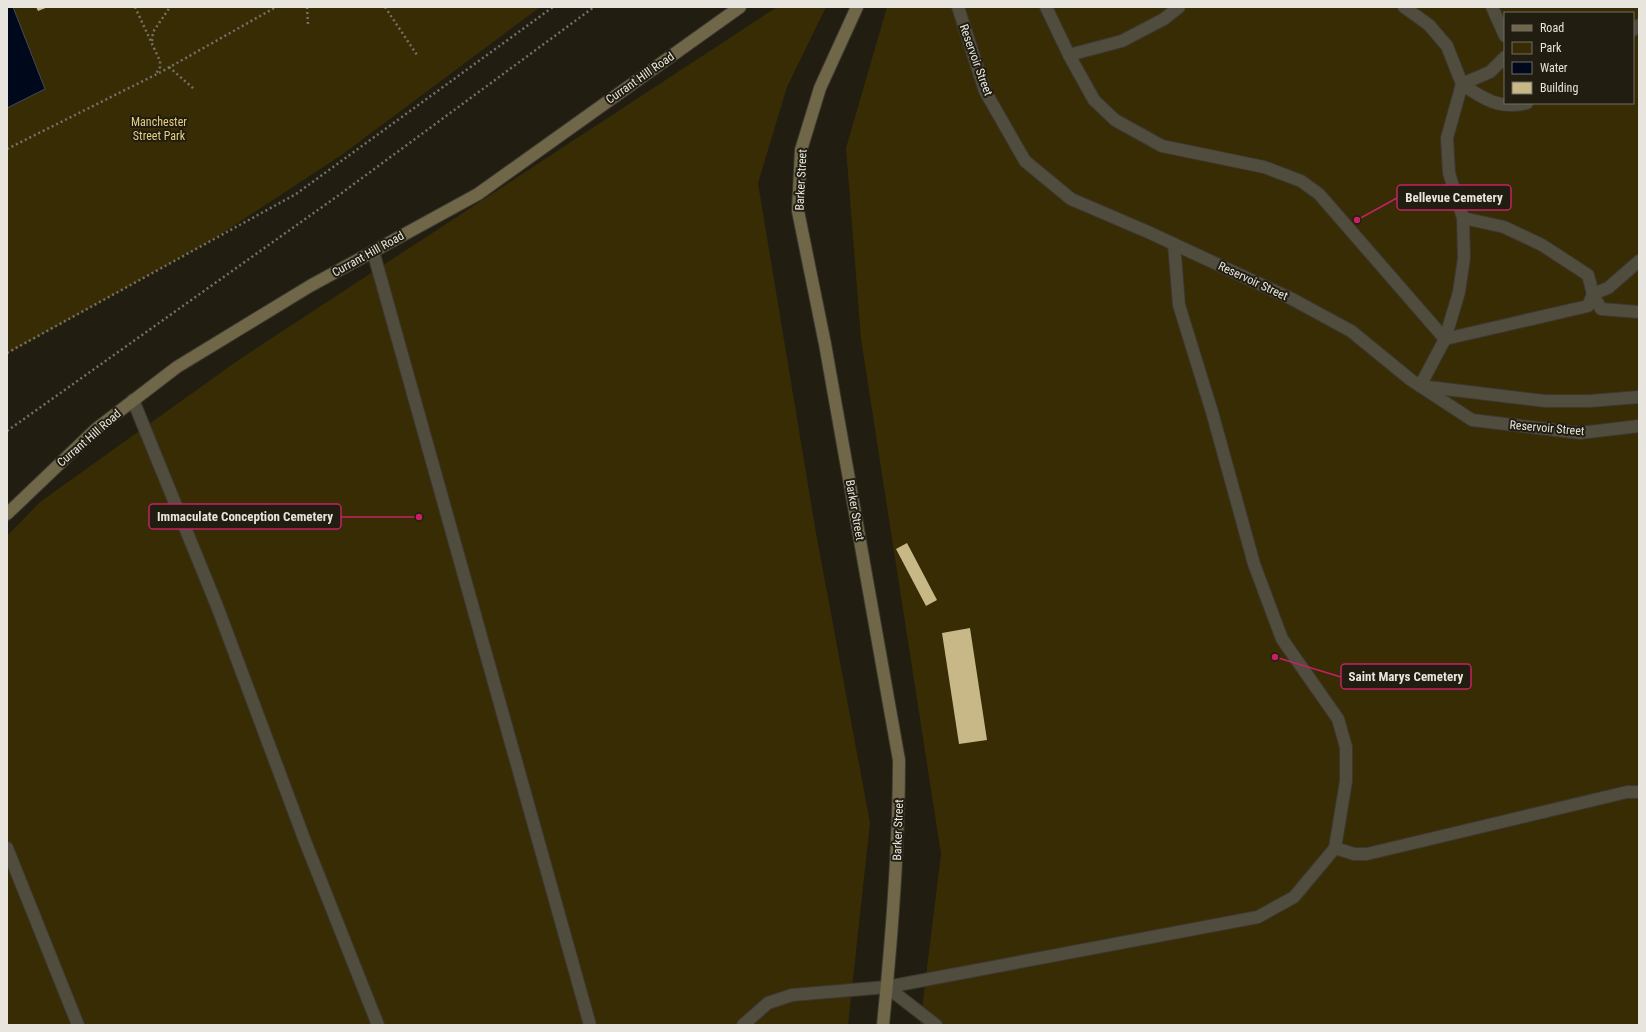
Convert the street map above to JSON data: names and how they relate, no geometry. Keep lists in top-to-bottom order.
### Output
{
  "streets": {
    "main road": ["Currant Hill Road", "Barker Street"],
    "street": ["Reservoir Street"]
  },
  "parks": ["Manchester Street Park"],
  "places": ["Bellevue Cemetery", "Immaculate Conception Cemetery", "Saint Marys Cemetery"],
  "legend": [
    "Road",
    "Park",
    "Water",
    "Building"
  ]
}
